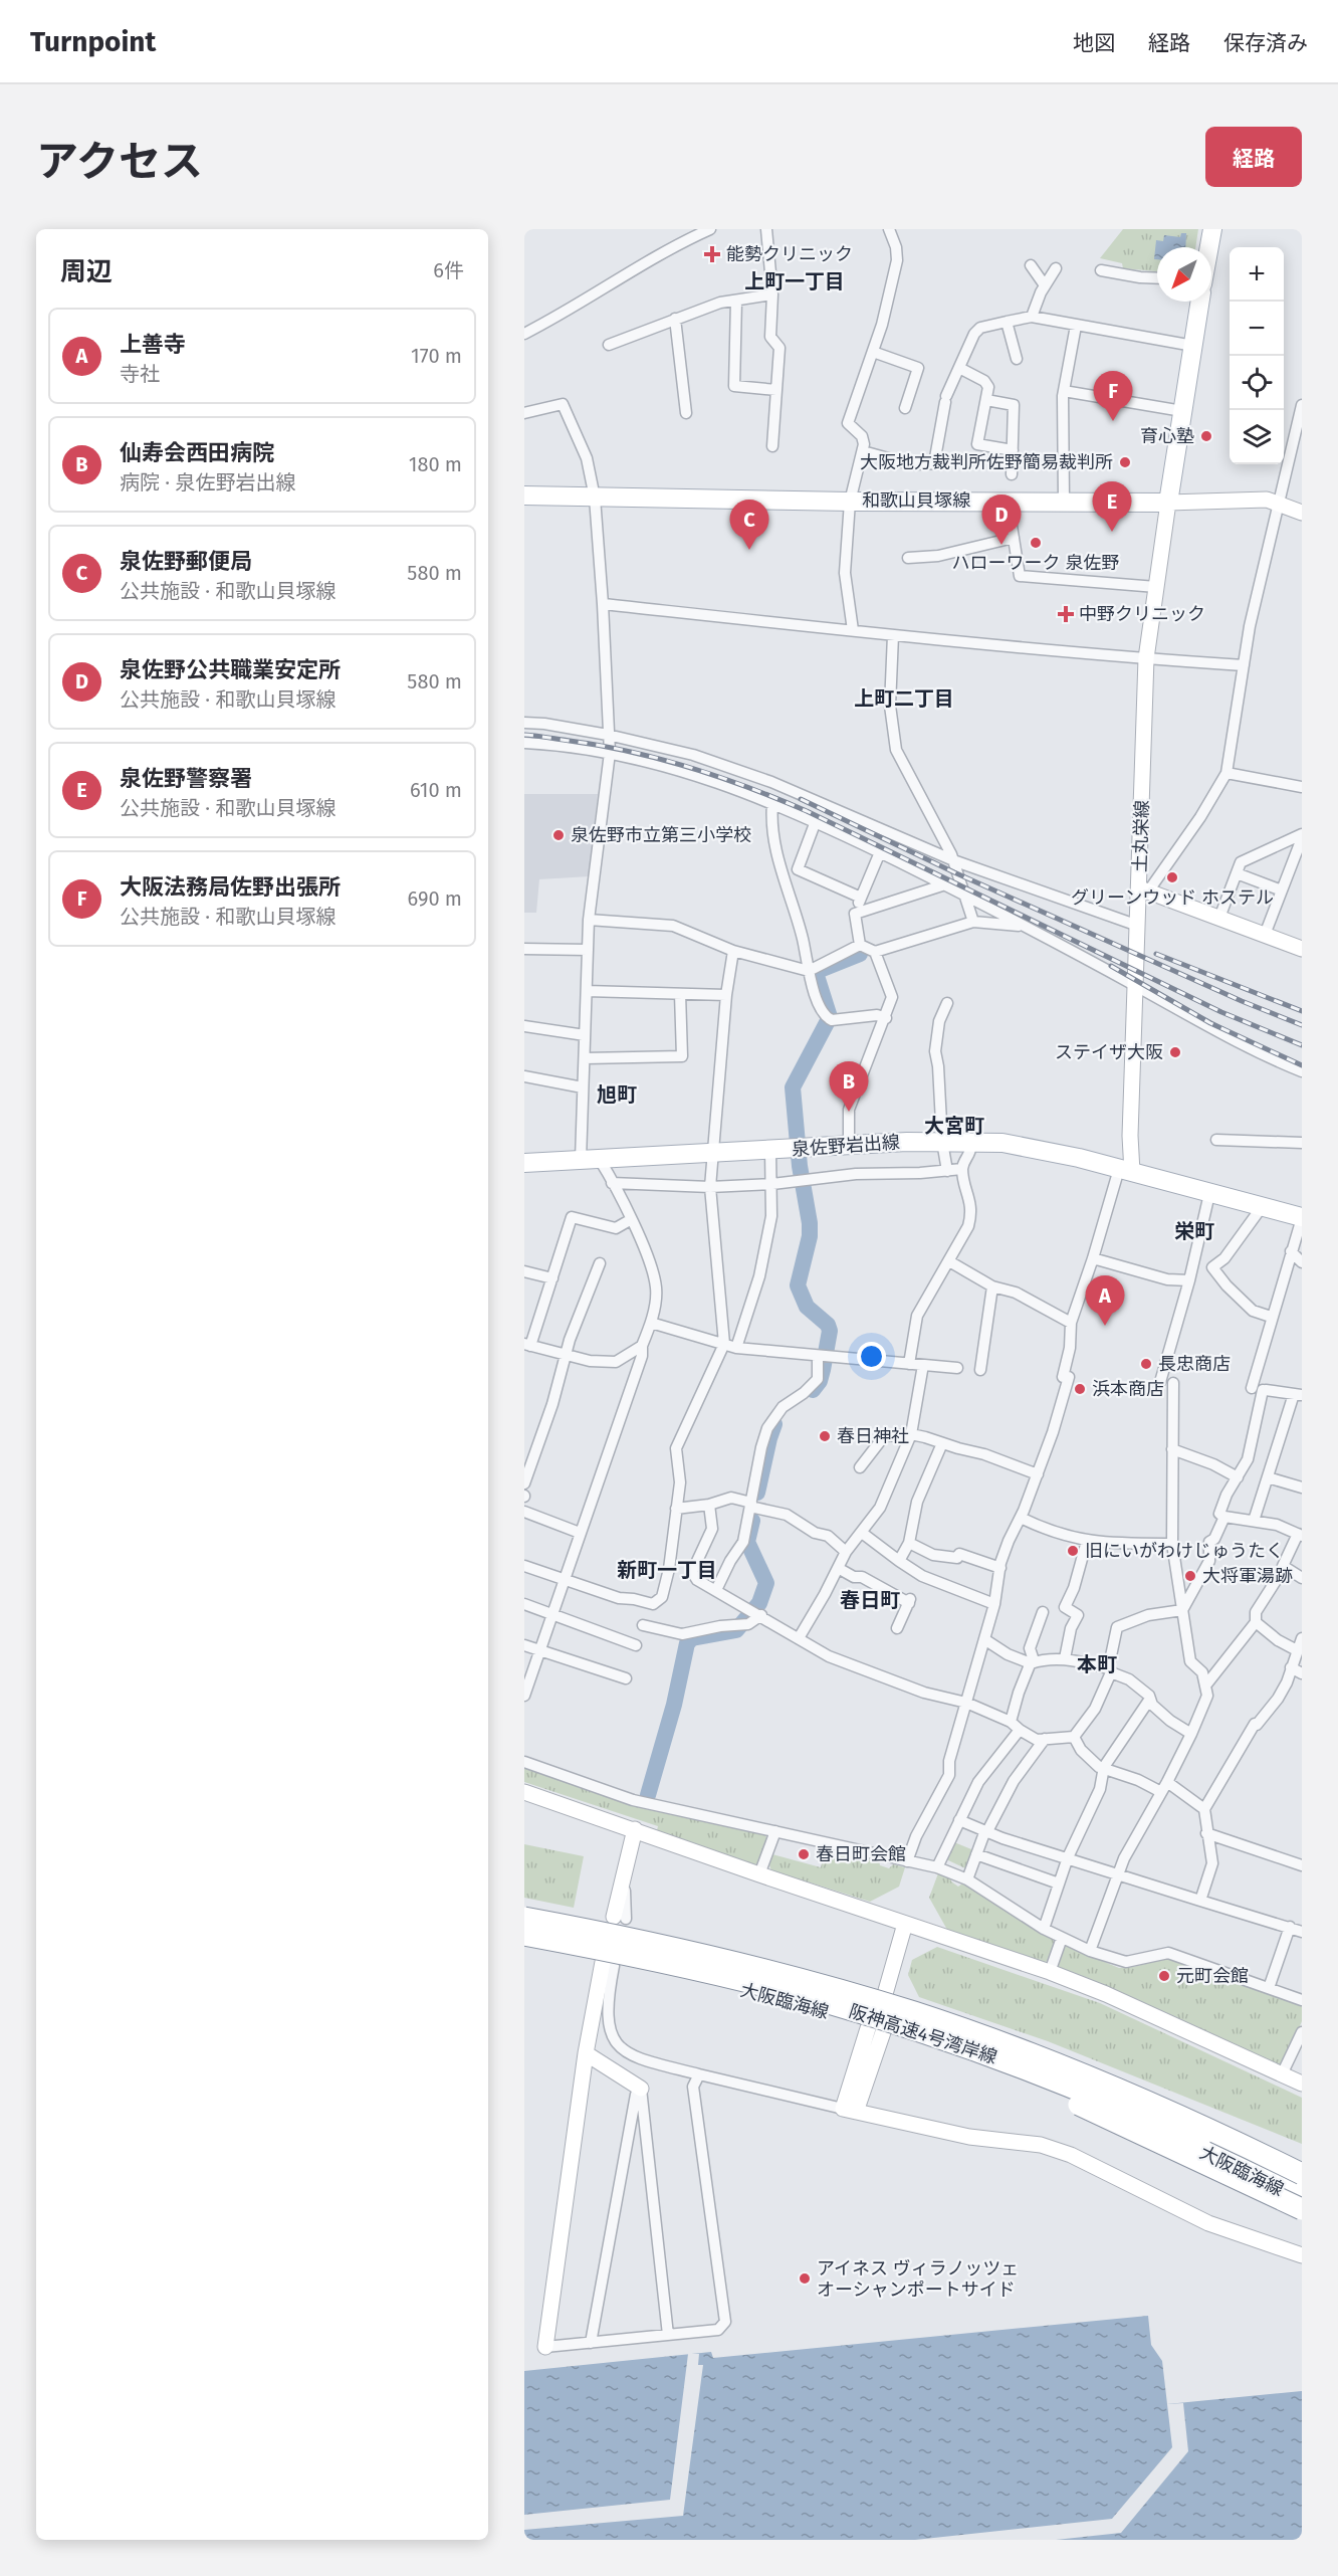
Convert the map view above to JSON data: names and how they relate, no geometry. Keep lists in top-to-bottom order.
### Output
{
  "streets": {
    "highway": ["阪神高速4号湾岸線"],
    "main road": ["和歌山貝塚線", "泉佐野岩出線", "大阪臨海線"],
    "street": ["土丸栄線"]
  },
  "crossings": [
    ["和歌山貝塚線", "土丸栄線"],
    ["土丸栄線", "泉佐野岩出線"]
  ],
  "districts": [
    "上町一丁目",
    "上町二丁目",
    "旭町",
    "大宮町",
    "栄町",
    "新町一丁目",
    "春日町",
    "本町"
  ],
  "places": {
    "health": ["能勢クリニック", "中野クリニック"],
    "other": [
      "育心塾",
      "大阪地方裁判所佐野簡易裁判所",
      "ハローワーク 泉佐野",
      "泉佐野市立第三小学校",
      "グリーンウッド ホステル",
      "ステイザ大阪",
      "長忠商店",
      "浜本商店",
      "春日神社",
      "旧にいがわけじゅうたく",
      "大将軍湯跡",
      "春日町会館",
      "元町会館",
      "アイネス ヴィラノッツェ オーシャンポートサイド"
    ]
  },
  "north": "bottom left",
  "page": {
    "header": "Turnpoint",
    "nav": ["地図", "経路", "保存済み"],
    "title": "アクセス",
    "buttons": "経路",
    "heading": ["周辺", "6件"],
    "map_buttons": ["+", "−"],
    "list": [
      {
        "mark": "A",
        "name": "上善寺",
        "note": "寺社",
        "value": "170 m"
      },
      {
        "mark": "B",
        "name": "仙寿会西田病院",
        "note": "病院 · 泉佐野岩出線",
        "value": "180 m"
      },
      {
        "mark": "C",
        "name": "泉佐野郵便局",
        "note": "公共施設 · 和歌山貝塚線",
        "value": "580 m"
      },
      {
        "mark": "D",
        "name": "泉佐野公共職業安定所",
        "note": "公共施設 · 和歌山貝塚線",
        "value": "580 m"
      },
      {
        "mark": "E",
        "name": "泉佐野警察署",
        "note": "公共施設 · 和歌山貝塚線",
        "value": "610 m"
      },
      {
        "mark": "F",
        "name": "大阪法務局佐野出張所",
        "note": "公共施設 · 和歌山貝塚線",
        "value": "690 m"
      }
    ],
    "pins": [
      "F",
      "E",
      "D",
      "C",
      "B",
      "A"
    ]
  }
}
